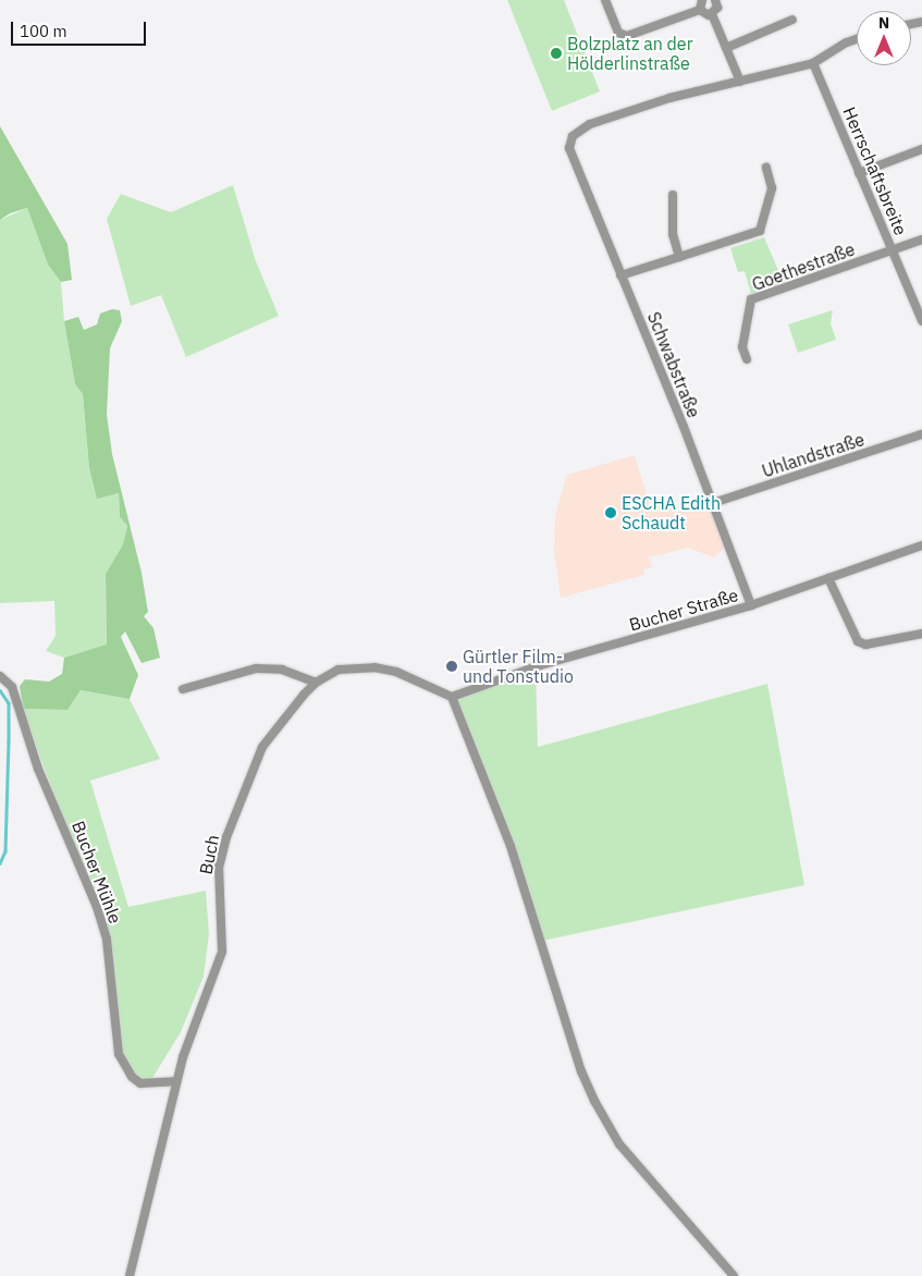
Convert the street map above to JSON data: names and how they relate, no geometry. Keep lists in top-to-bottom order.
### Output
{
  "streets": {
    "street": [
      "Herrschaftsbreite",
      "Goethestraße",
      "Schwabstraße",
      "Uhlandstraße",
      "Bucher Straße",
      "Buch",
      "Bucher Mühle"
    ]
  },
  "crossings": [
    ["Herrschaftsbreite", "Goethestraße"],
    ["Schwabstraße", "Uhlandstraße"],
    ["Schwabstraße", "Bucher Straße"],
    ["Bucher Straße", "Buch"],
    ["Buch", "Bucher Mühle"]
  ],
  "places": ["Bolzplatz an der Hölderlinstraße", "ESCHA Edith Schaudt", "Gürtler Film- und Tonstudio"],
  "scale_bar": "100 m",
  "north": "top"
}
